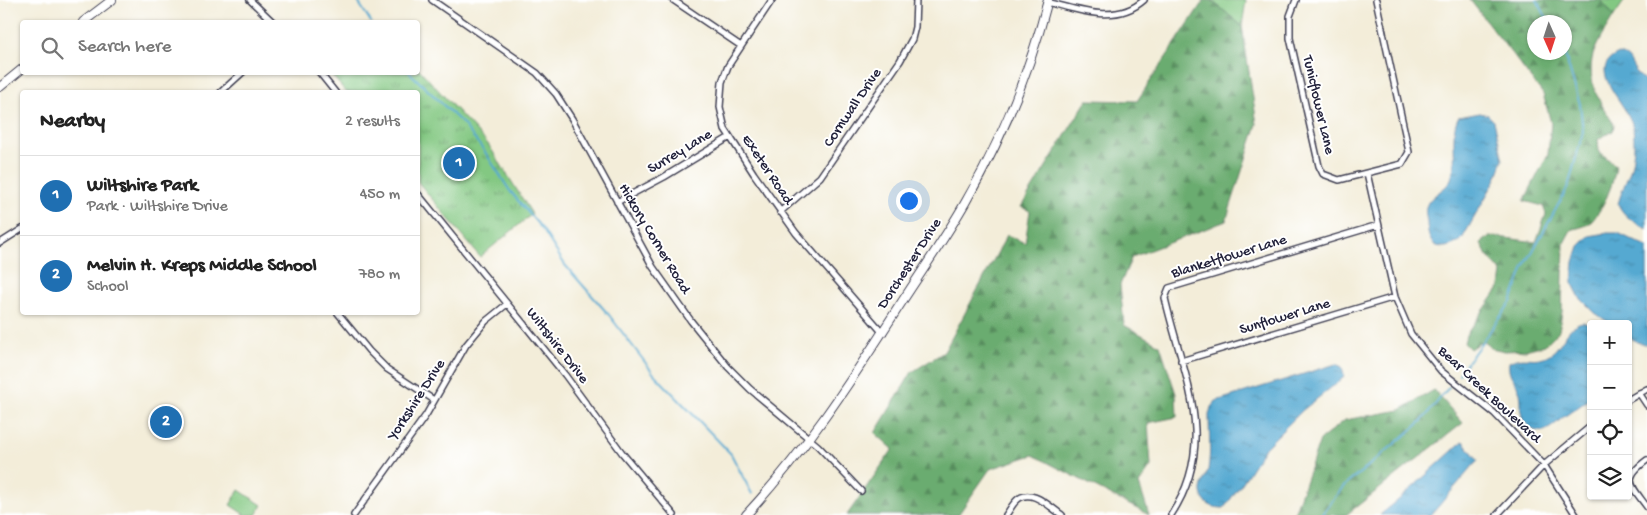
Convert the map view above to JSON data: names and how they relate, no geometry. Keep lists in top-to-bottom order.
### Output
{
  "streets": {
    "street": [
      "Tunicflower Lane",
      "Cornwall Drive",
      "Surrey Lane",
      "Exeter Road",
      "Hickory Corner Road",
      "Blanketflower Lane",
      "Dorchester Drive",
      "Sunflower Lane",
      "Wiltshire Drive",
      "Bear Creek Boulevard",
      "Yorkshire Drive"
    ]
  },
  "crossings": [
    ["Tunicflower Lane", "Bear Creek Boulevard"],
    ["Cornwall Drive", "Exeter Road"],
    ["Surrey Lane", "Exeter Road"],
    ["Surrey Lane", "Hickory Corner Road"],
    ["Exeter Road", "Dorchester Drive"],
    ["Hickory Corner Road", "Dorchester Drive"],
    ["Blanketflower Lane", "Sunflower Lane"],
    ["Blanketflower Lane", "Bear Creek Boulevard"],
    ["Sunflower Lane", "Bear Creek Boulevard"],
    ["Wiltshire Drive", "Yorkshire Drive"]
  ],
  "north": "bottom",
  "page": {
    "search": "Search here",
    "heading": ["Nearby", "2 results"],
    "pins": ["1", "2"],
    "list": [
      {
        "mark": "1",
        "name": "Wiltshire Park",
        "note": "Park · Wiltshire Drive",
        "value": "450 m"
      },
      {
        "mark": "2",
        "name": "Melvin H. Kreps Middle School",
        "note": "School",
        "value": "780 m"
      }
    ],
    "map_buttons": ["+", "−"]
  }
}
